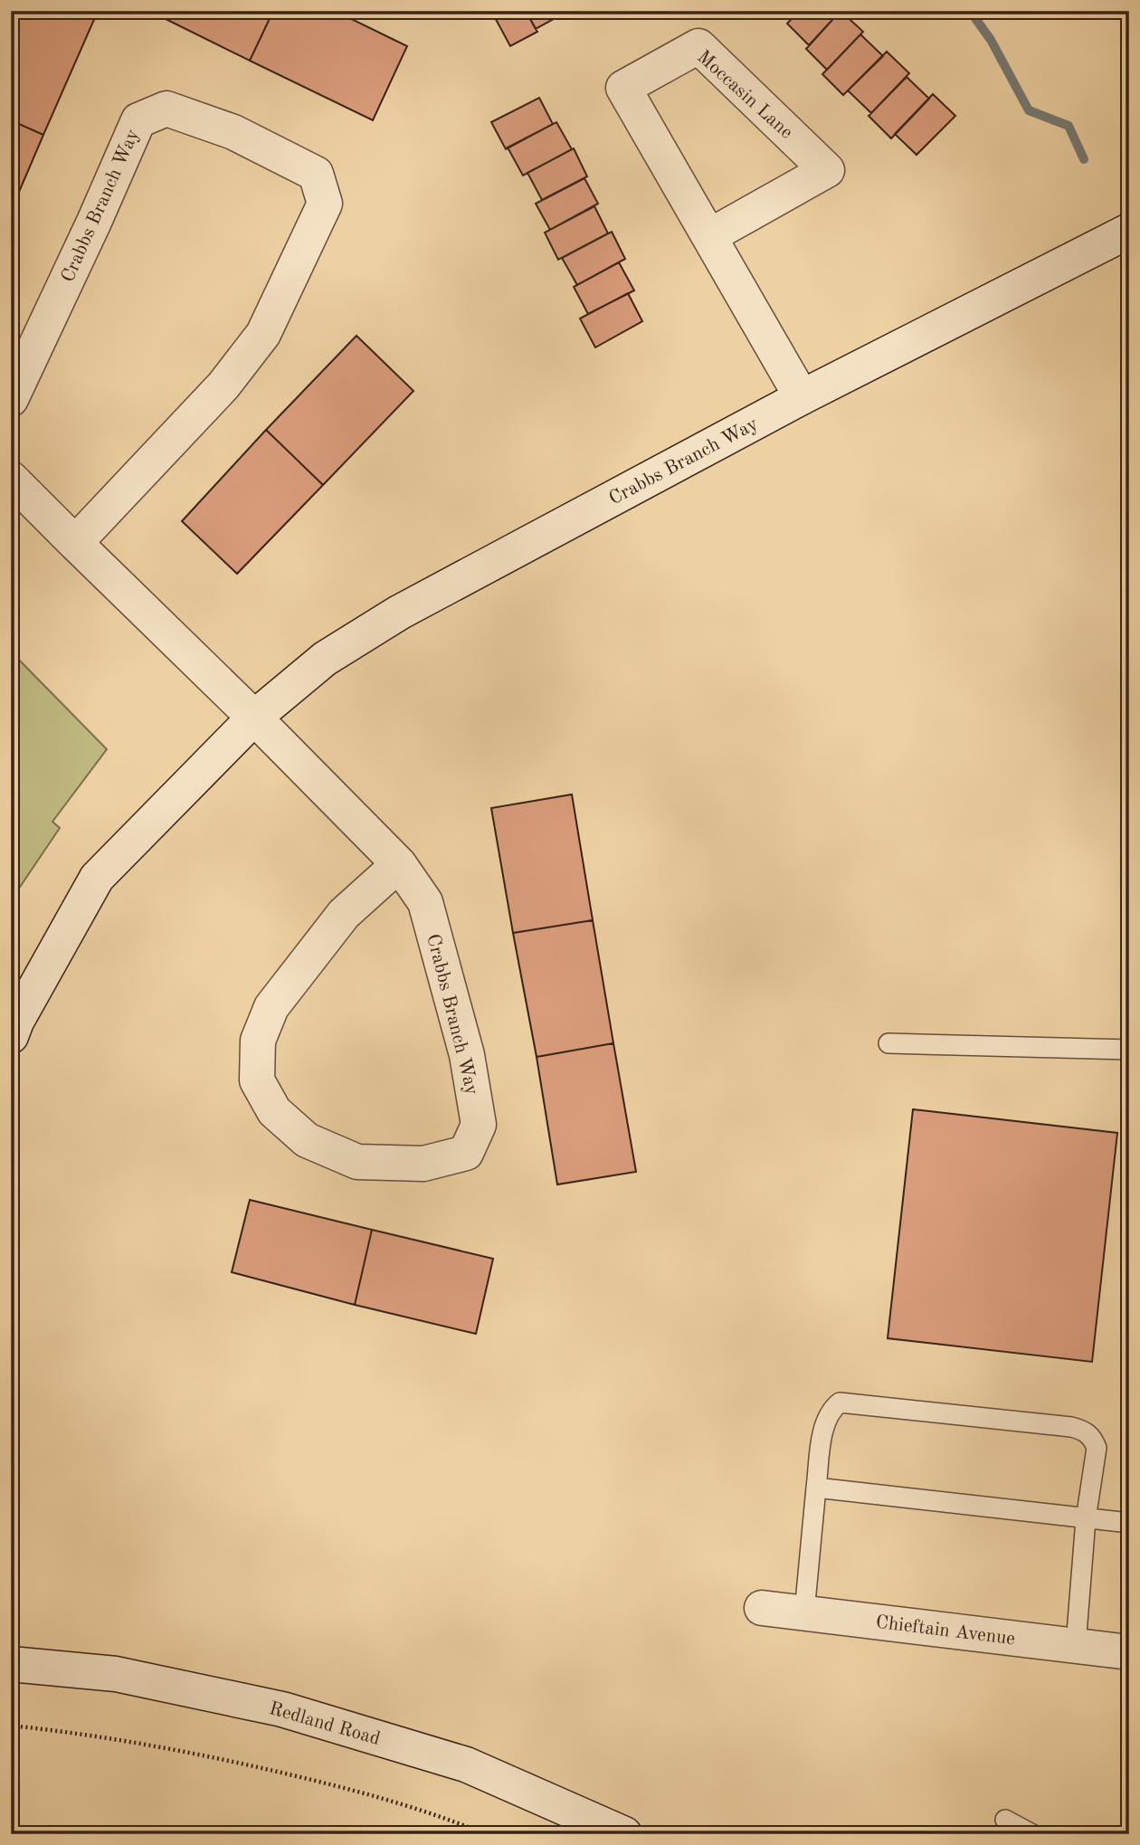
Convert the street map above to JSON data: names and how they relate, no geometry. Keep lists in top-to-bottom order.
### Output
{
  "streets": {
    "street": [
      "Moccasin Lane",
      "Crabbs Branch Way",
      "Chieftain Avenue",
      "Redland Road"
    ]
  },
  "crossings": [
    ["Moccasin Lane", "Crabbs Branch Way"]
  ]
}
